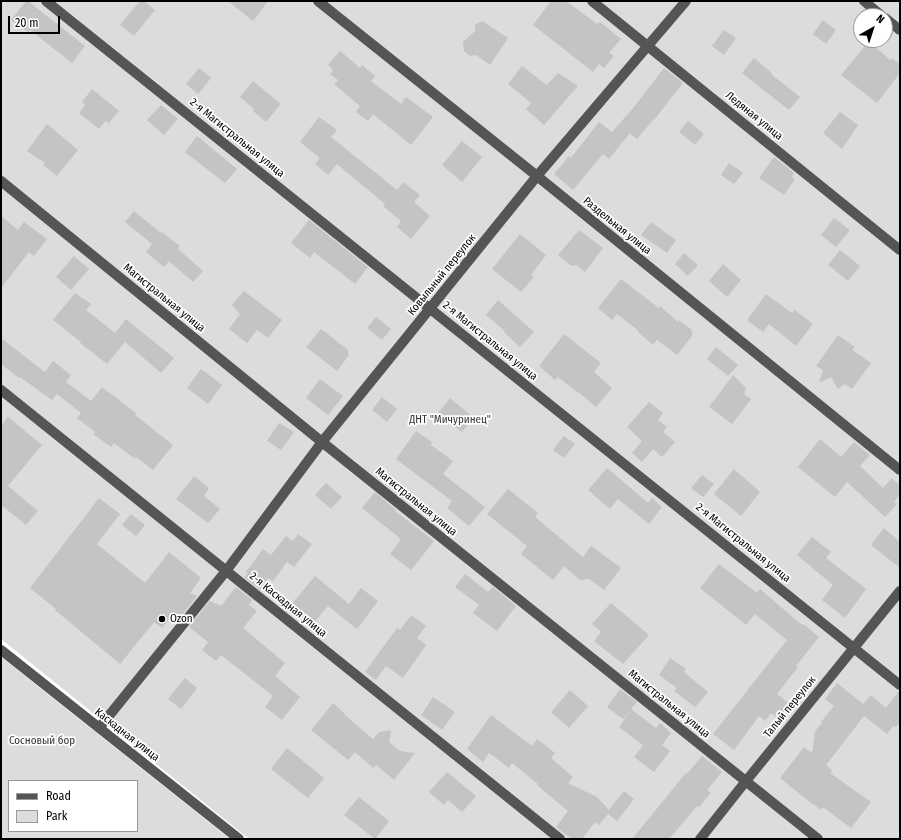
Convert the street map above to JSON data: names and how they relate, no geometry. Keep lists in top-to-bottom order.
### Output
{
  "streets": {
    "street": [
      "Ледяная улица",
      "2-я Магистральная улица",
      "Раздельная улица",
      "Ковыльный переулок",
      "Магистральная улица",
      "2-я Каскадная улица",
      "Талый переулок",
      "Каскадная улица"
    ]
  },
  "crossings": [
    ["Ледяная улица", "Ковыльный переулок"],
    ["2-я Магистральная улица", "Ковыльный переулок"],
    ["2-я Магистральная улица", "Талый переулок"],
    ["Раздельная улица", "Ковыльный переулок"],
    ["Ковыльный переулок", "Магистральная улица"],
    ["Ковыльный переулок", "2-я Каскадная улица"],
    ["Ковыльный переулок", "Каскадная улица"],
    ["Магистральная улица", "Талый переулок"]
  ],
  "parks": ["ДНТ \"Мичуринец\"", "Сосновый бор"],
  "places": ["Ozon"],
  "legend": ["Road", "Park"],
  "scale_bar": "20 m",
  "north": "top right"
}
